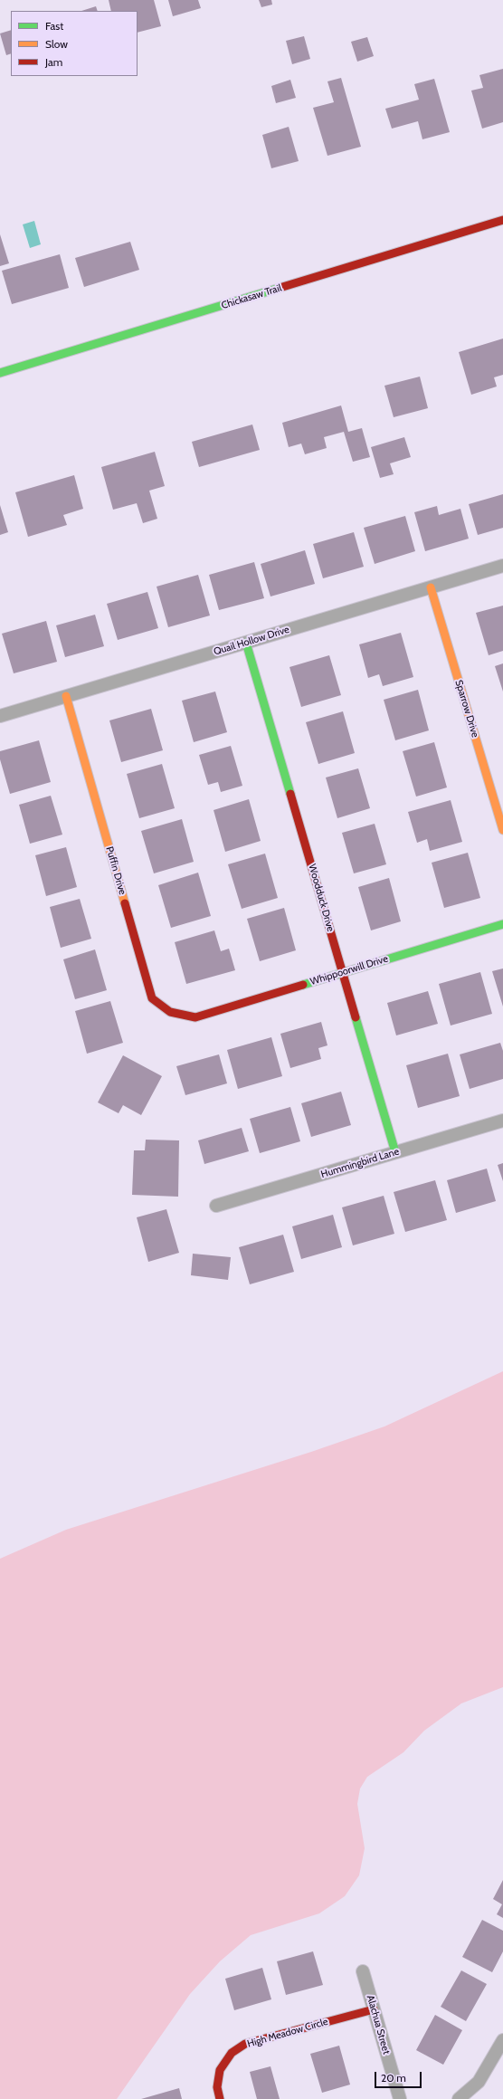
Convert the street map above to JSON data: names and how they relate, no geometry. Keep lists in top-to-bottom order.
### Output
{
  "streets": {
    "street": [
      "Chickasaw Trail",
      "Quail Hollow Drive",
      "Sparrow Drive",
      "Puffin Drive",
      "Woodduck Drive",
      "Whippoorwill Drive",
      "Hummingbird Lane",
      "Alachua Street",
      "High Meadow Circle"
    ]
  },
  "crossings": [
    ["Quail Hollow Drive", "Sparrow Drive"],
    ["Quail Hollow Drive", "Puffin Drive"],
    ["Quail Hollow Drive", "Woodduck Drive"],
    ["Puffin Drive", "Whippoorwill Drive"],
    ["Woodduck Drive", "Whippoorwill Drive"],
    ["Woodduck Drive", "Hummingbird Lane"],
    ["Alachua Street", "High Meadow Circle"]
  ],
  "legend": ["Fast", "Slow", "Jam"],
  "scale_bar": "20 m"
}
